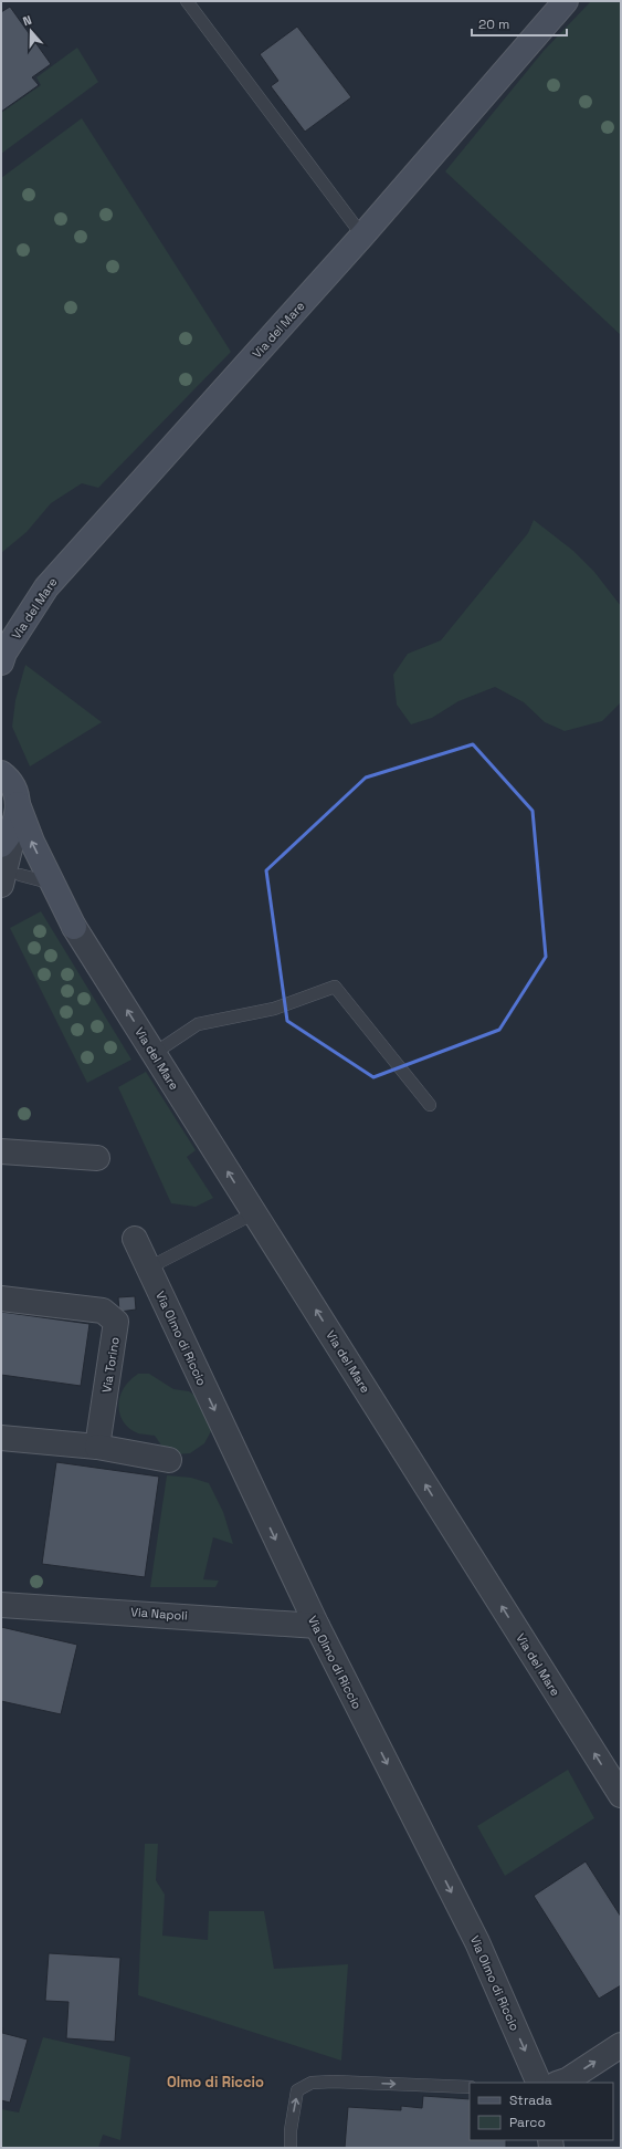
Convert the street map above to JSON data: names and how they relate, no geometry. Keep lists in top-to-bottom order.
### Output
{
  "streets": {
    "street": [
      "Via del Mare",
      "Via Olmo di Riccio",
      "Via Torino",
      "Via Napoli"
    ]
  },
  "crossings": [
    ["Via Olmo di Riccio", "Via Napoli"]
  ],
  "one_way": ["Via del Mare", "Via Olmo di Riccio"],
  "districts": ["Olmo di Riccio"],
  "legend": ["Strada", "Parco"],
  "scale_bar": "20 m",
  "north": "top"
}
